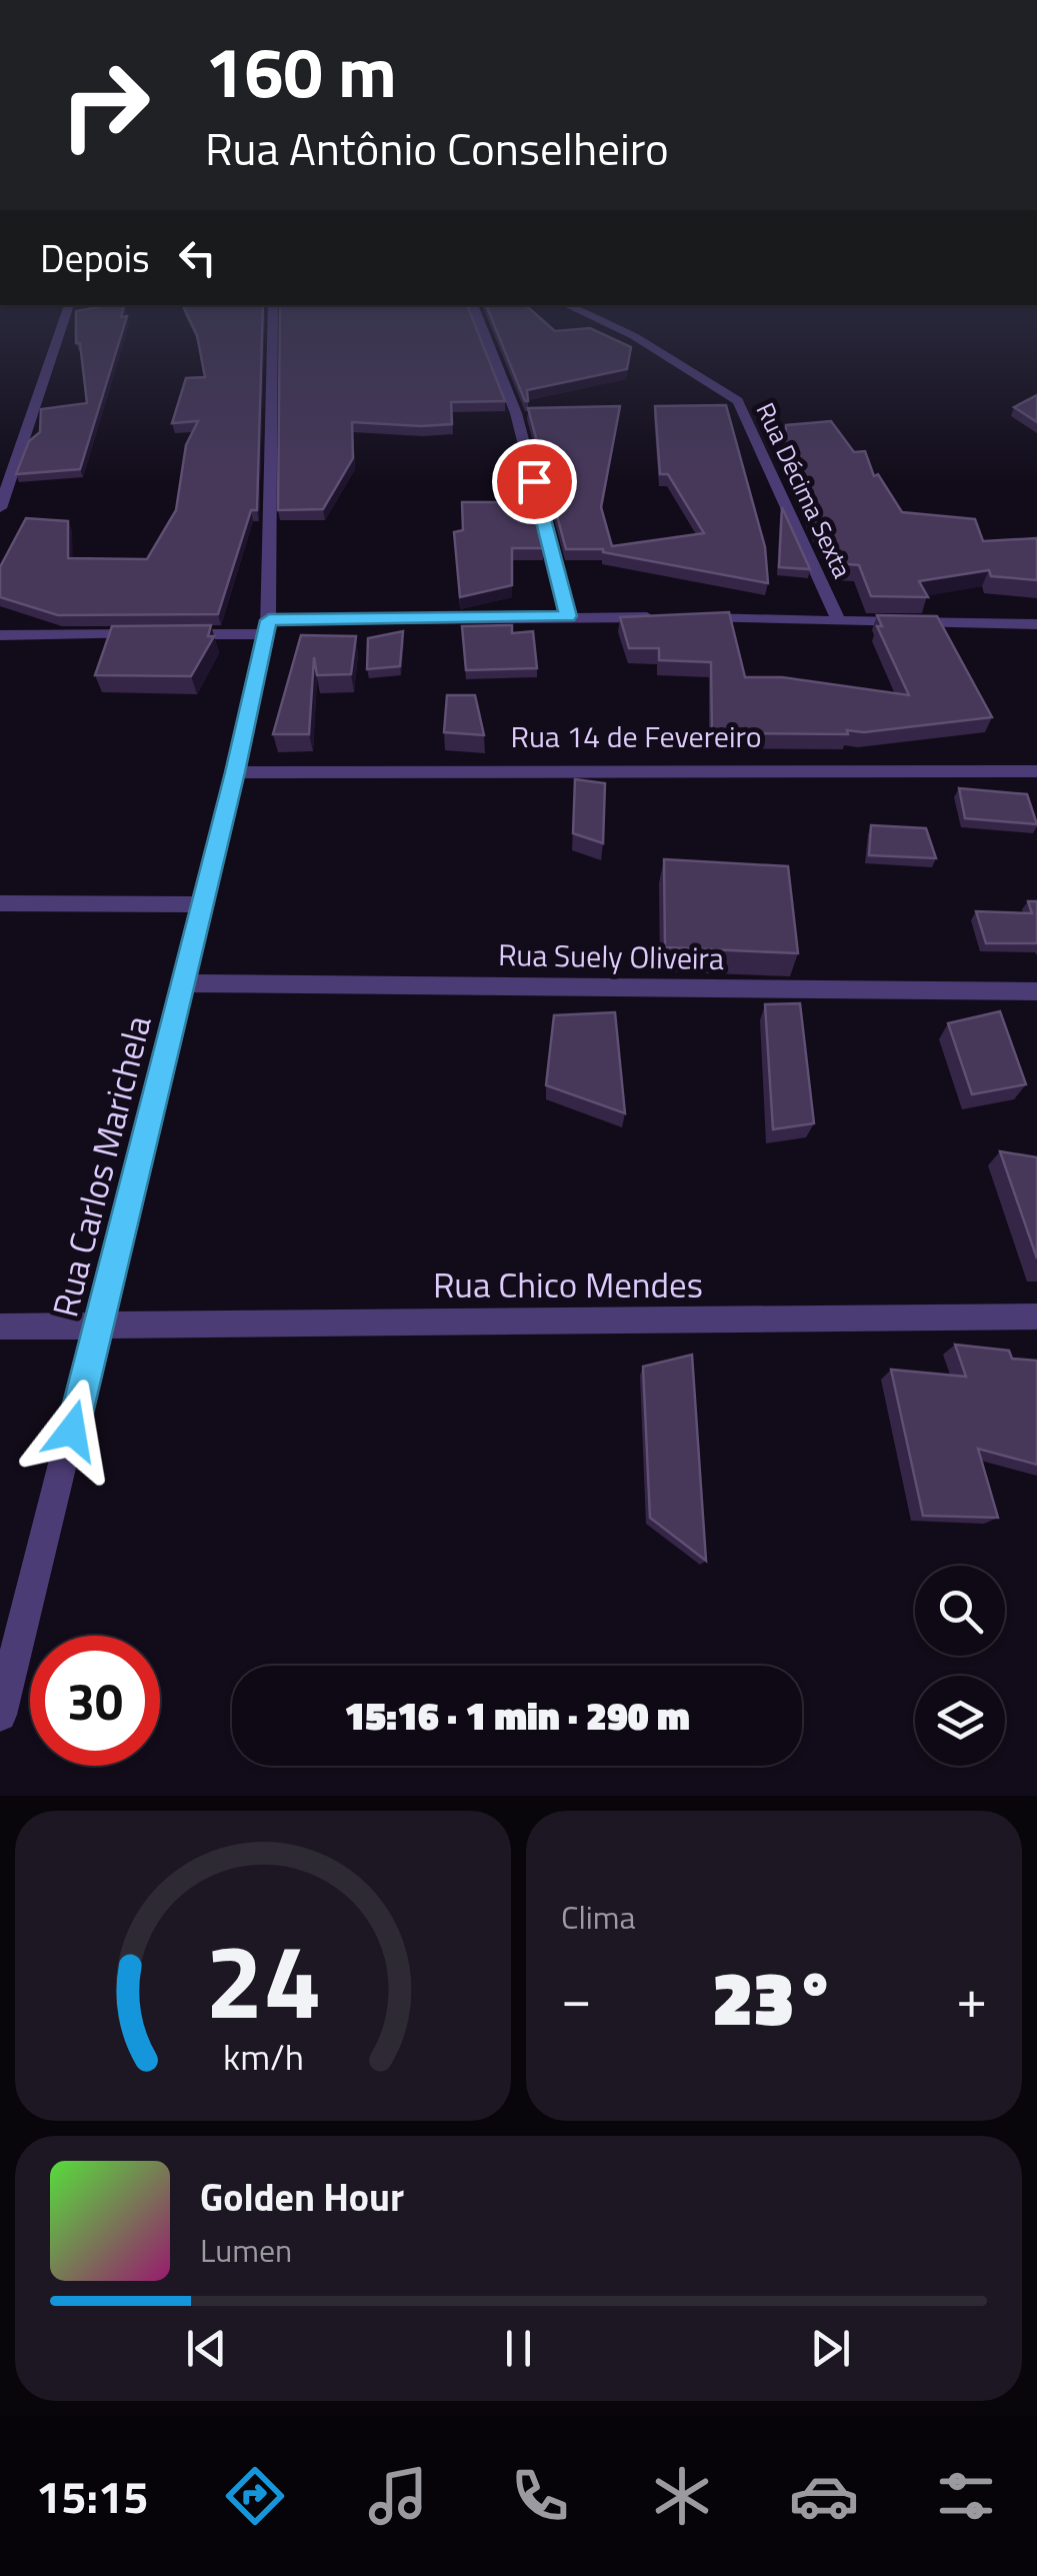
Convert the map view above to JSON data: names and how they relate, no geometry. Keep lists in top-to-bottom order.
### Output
{
  "streets": {
    "street": [
      "Rua Décima Sexta",
      "Rua 14 de Fevereiro",
      "Rua Suely Oliveira",
      "Rua Carlos Marichela",
      "Rua Chico Mendes"
    ]
  },
  "crossings": [
    ["Rua 14 de Fevereiro", "Rua Carlos Marichela"],
    ["Rua Suely Oliveira", "Rua Carlos Marichela"],
    ["Rua Carlos Marichela", "Rua Chico Mendes"]
  ],
  "page": {
    "turn": ["160 m", "Rua Antônio Conselheiro"],
    "then": "Depois",
    "limit": "30",
    "trip": "15:16 · 1 min · 290 m",
    "tile": "Clima",
    "heat": ["−", "23°", "+"],
    "song": ["Golden Hour", "Lumen"],
    "tabs": "15:15",
    "gauge": ["24", "km/h"]
  }
}
